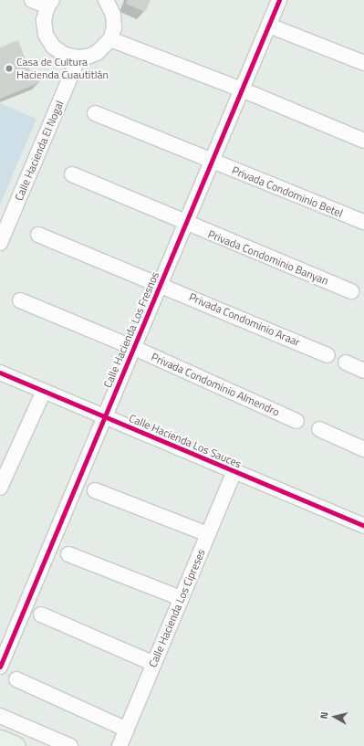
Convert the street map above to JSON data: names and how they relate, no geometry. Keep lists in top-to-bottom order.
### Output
{
  "streets": {
    "street": [
      "Calle Hacienda El Nogal",
      "Privada Condominio Betel",
      "Privada Condominio Banyan",
      "Privada Condominio Araar",
      "Calle Hacienda Los Fresnos",
      "Privada Condominio Almendro",
      "Calle Hacienda Los Sauces",
      "Calle Hacienda Los Cipreses"
    ]
  },
  "crossings": [
    ["Privada Condominio Betel", "Calle Hacienda Los Fresnos"],
    ["Privada Condominio Banyan", "Calle Hacienda Los Fresnos"],
    ["Privada Condominio Araar", "Calle Hacienda Los Fresnos"],
    ["Calle Hacienda Los Fresnos", "Privada Condominio Almendro"],
    ["Calle Hacienda Los Fresnos", "Calle Hacienda Los Sauces"],
    ["Calle Hacienda Los Sauces", "Calle Hacienda Los Cipreses"]
  ],
  "places": ["Casa de Cultura Hacienda Cuautitlán"],
  "north": "left"
}
